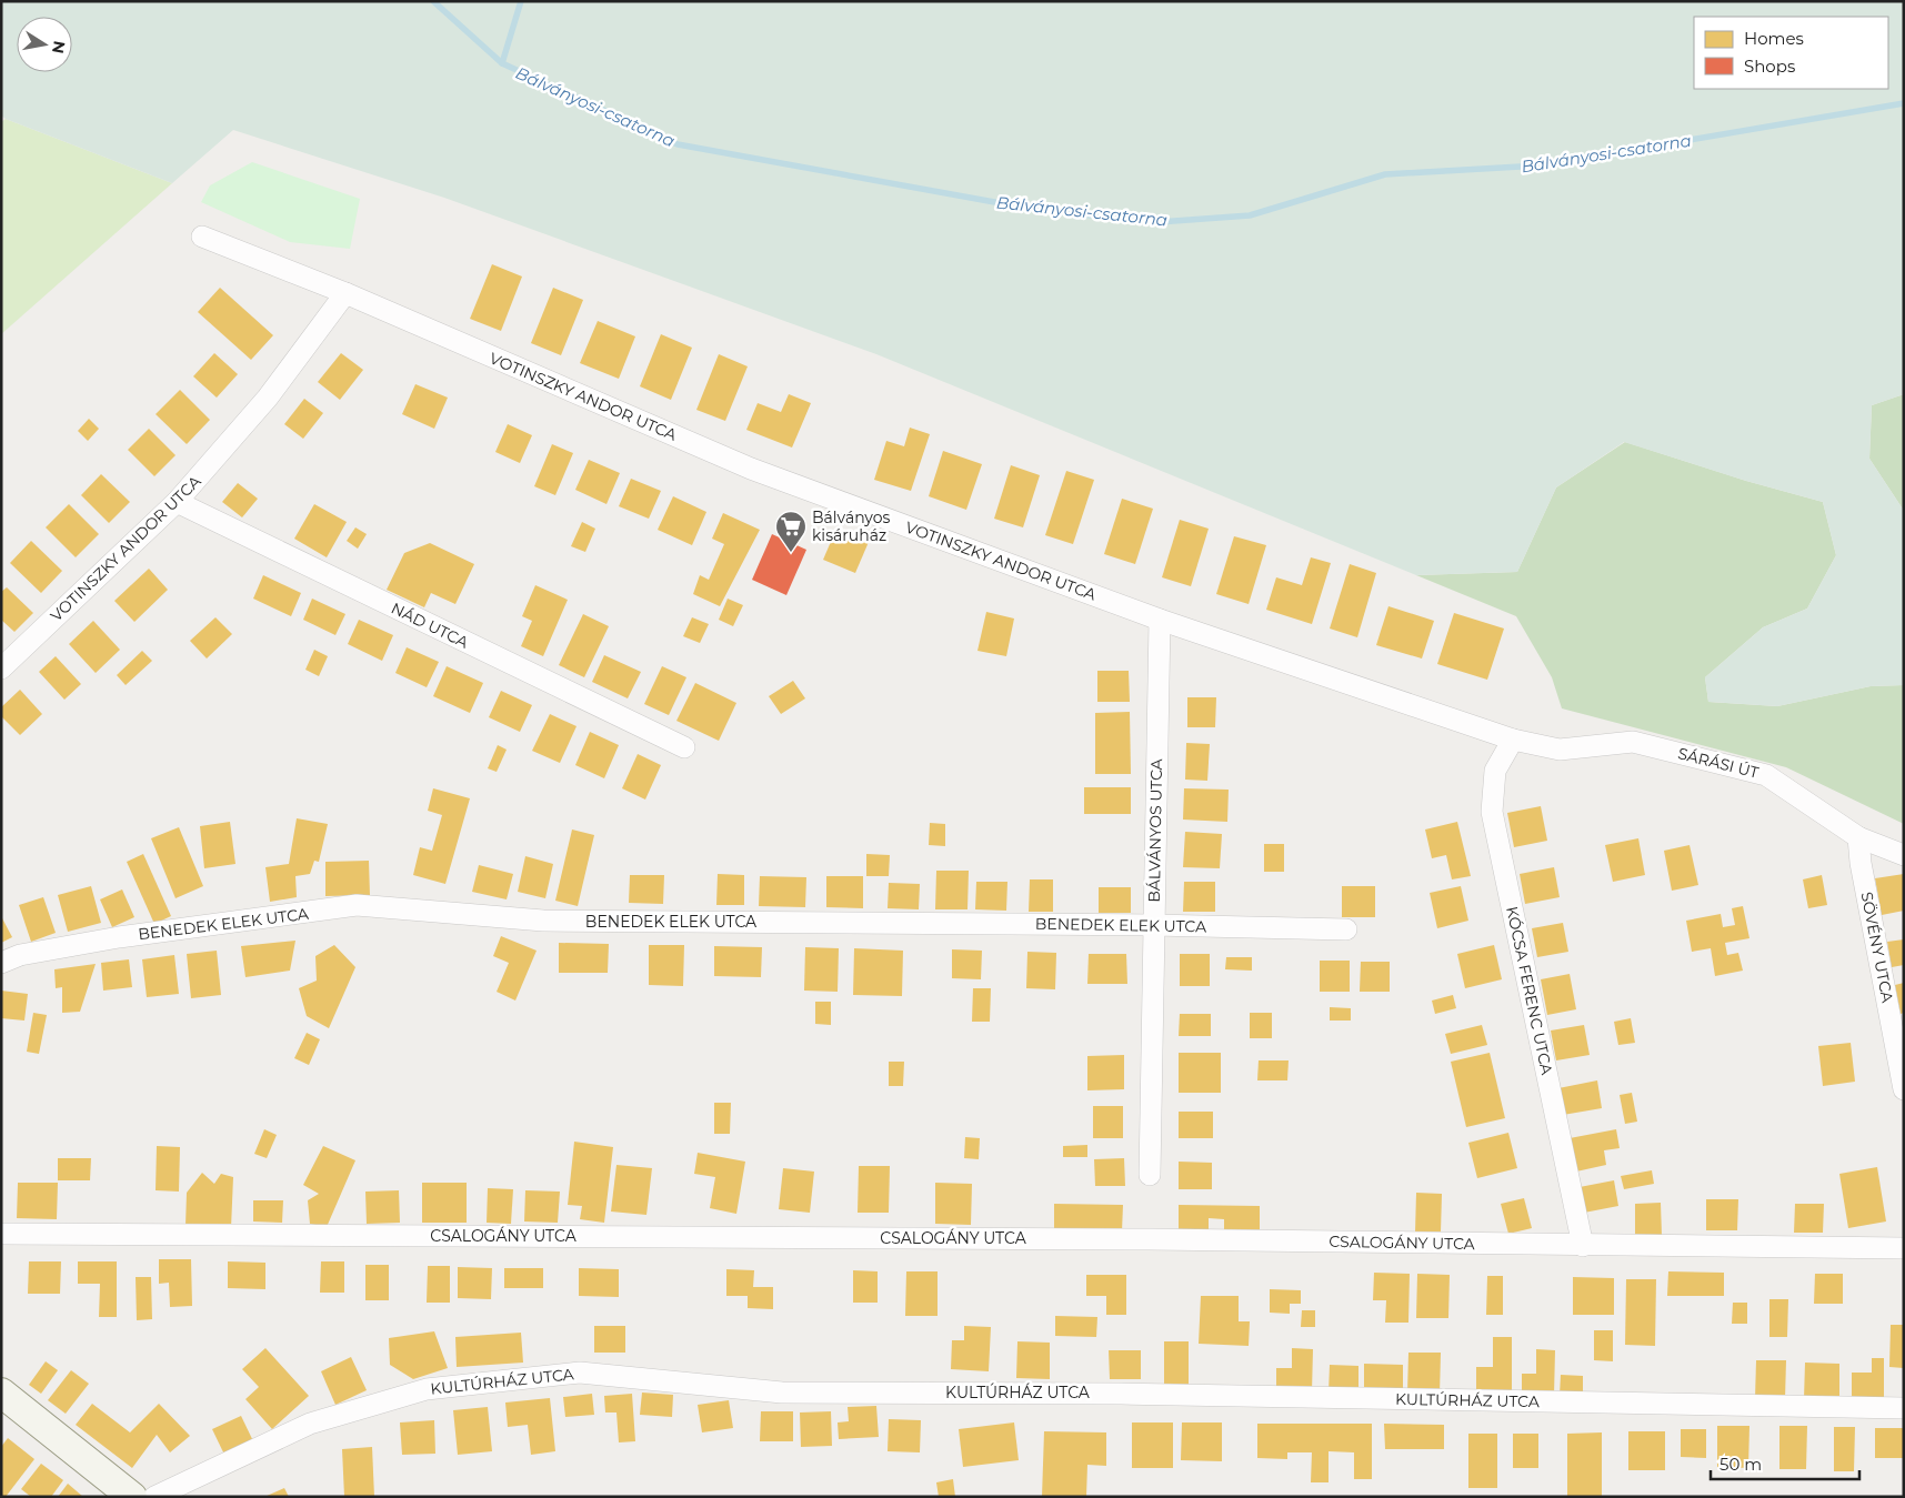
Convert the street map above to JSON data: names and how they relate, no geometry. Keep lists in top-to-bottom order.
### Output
{
  "streets": {
    "street": [
      "VOTINSZKY ANDOR UTCA",
      "NÁD UTCA",
      "SÁRÁSI ÚT",
      "BÁLVÁNYOS UTCA",
      "BENEDEK ELEK UTCA",
      "SÖVÉNY UTCA",
      "KÓCSA FERENC UTCA",
      "CSALOGÁNY UTCA",
      "KULTÚRHÁZ UTCA"
    ]
  },
  "crossings": [
    ["VOTINSZKY ANDOR UTCA", "NÁD UTCA"],
    ["VOTINSZKY ANDOR UTCA", "SÁRÁSI ÚT"],
    ["VOTINSZKY ANDOR UTCA", "BÁLVÁNYOS UTCA"],
    ["VOTINSZKY ANDOR UTCA", "KÓCSA FERENC UTCA"],
    ["SÁRÁSI ÚT", "SÖVÉNY UTCA"],
    ["SÁRÁSI ÚT", "KÓCSA FERENC UTCA"],
    ["BÁLVÁNYOS UTCA", "BENEDEK ELEK UTCA"],
    ["KÓCSA FERENC UTCA", "CSALOGÁNY UTCA"]
  ],
  "water": ["Bálványosi-csatorna"],
  "places": {
    "supermarket": ["Bálványos kisáruház"]
  },
  "legend": ["Homes", "Shops"],
  "scale_bar": "50 m",
  "north": "right"
}
